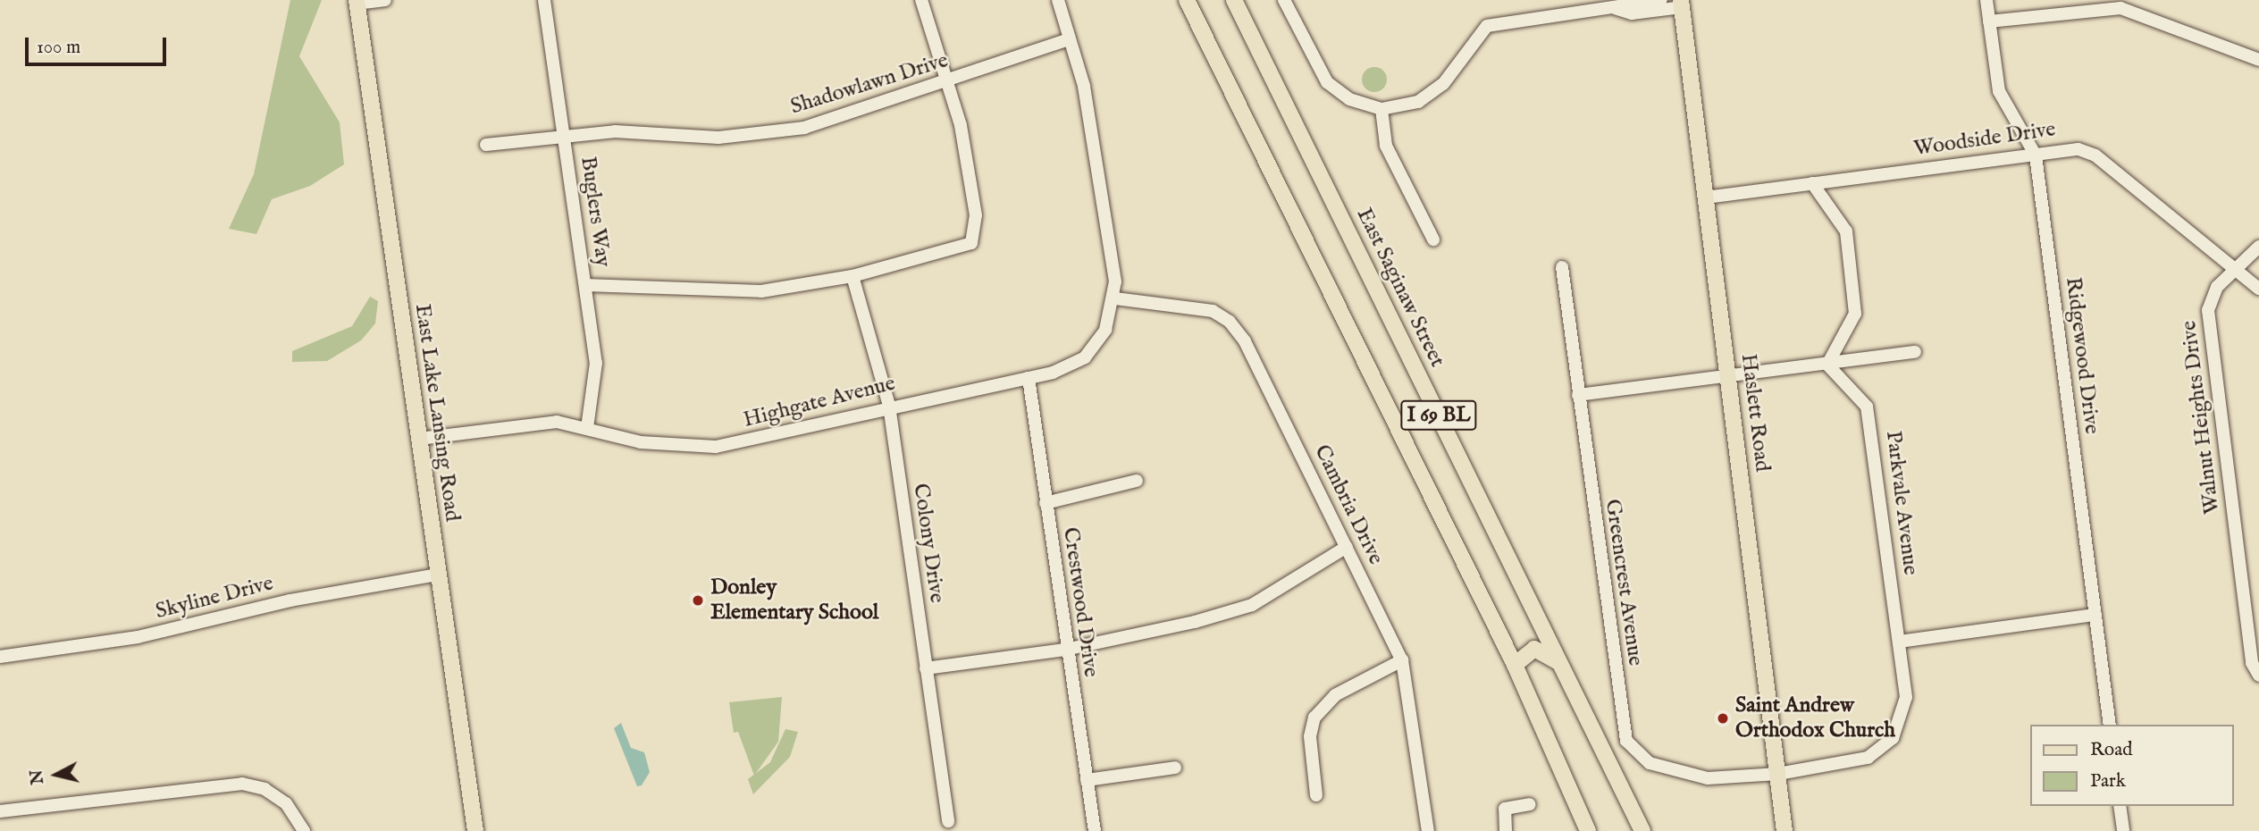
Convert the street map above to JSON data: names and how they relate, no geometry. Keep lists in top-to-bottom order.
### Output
{
  "streets": {
    "main road": [
      "East Saginaw Street",
      "East Lake Lansing Road",
      "Haslett Road",
      "I 69 BL"
    ],
    "street": [
      "Shadowlawn Drive",
      "Woodside Drive",
      "Buglers Way",
      "Ridgewood Drive",
      "Highgate Avenue",
      "Walnut Heights Drive",
      "Parkvale Avenue",
      "Cambria Drive",
      "Colony Drive",
      "Greencrest Avenue",
      "Skyline Drive",
      "Crestwood Drive"
    ]
  },
  "crossings": [
    ["Shadowlawn Drive", "Buglers Way"],
    ["Woodside Drive", "Ridgewood Drive"],
    ["Woodside Drive", "Haslett Road"],
    ["Woodside Drive", "Walnut Heights Drive"],
    ["Buglers Way", "Highgate Avenue"],
    ["Highgate Avenue", "East Lake Lansing Road"],
    ["Highgate Avenue", "Cambria Drive"],
    ["Highgate Avenue", "Colony Drive"],
    ["Highgate Avenue", "Crestwood Drive"],
    ["East Lake Lansing Road", "Skyline Drive"],
    ["Haslett Road", "Parkvale Avenue"],
    ["Haslett Road", "Greencrest Avenue"],
    ["Parkvale Avenue", "Greencrest Avenue"]
  ],
  "places": ["Donley Elementary School", "Saint Andrew Orthodox Church"],
  "legend": ["Road", "Park"],
  "scale_bar": "100 m",
  "north": "left"
}
